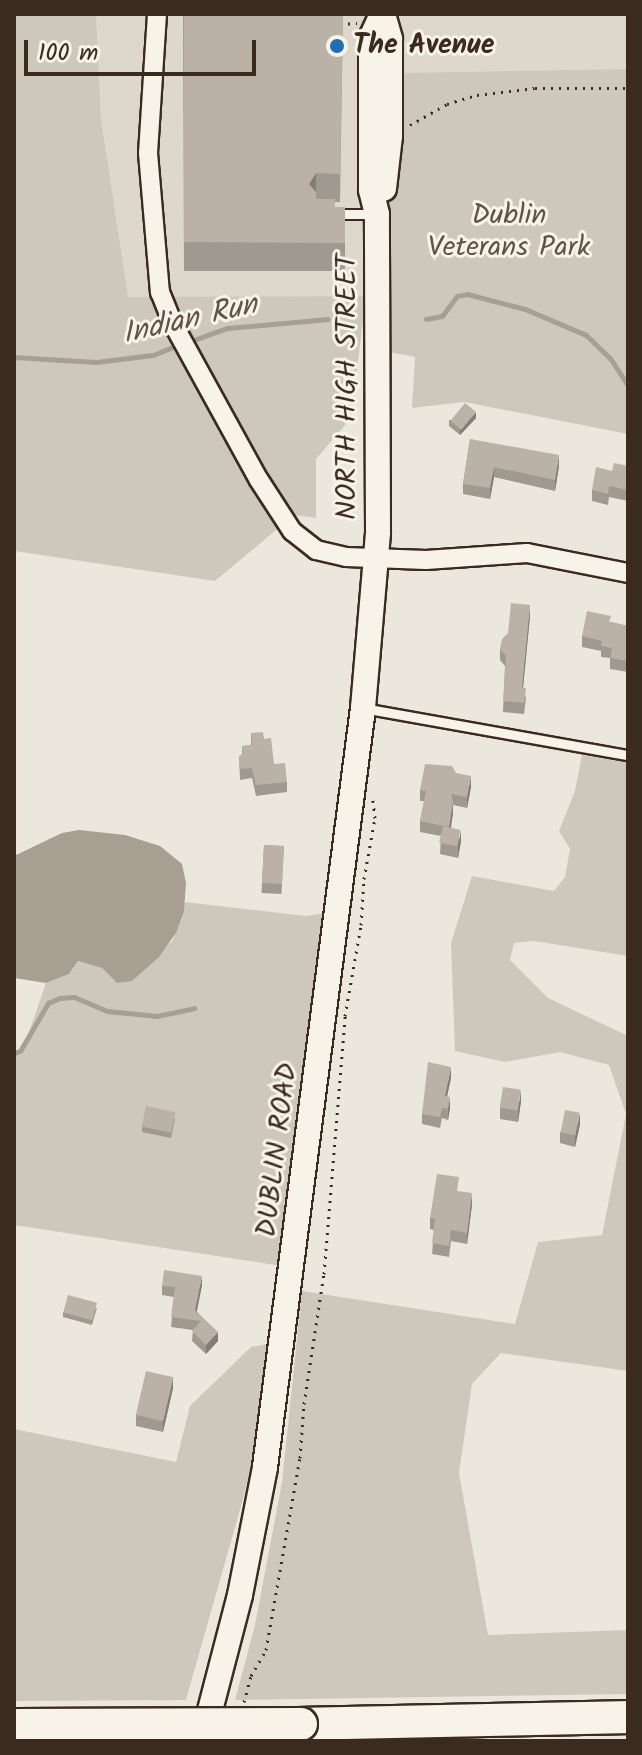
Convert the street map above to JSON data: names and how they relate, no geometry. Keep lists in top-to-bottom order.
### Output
{
  "streets": {
    "main road": ["NORTH HIGH STREET", "DUBLIN ROAD"]
  },
  "crossings": [
    ["NORTH HIGH STREET", "DUBLIN ROAD"]
  ],
  "water": ["Indian Run"],
  "parks": ["Dublin Veterans Park"],
  "places": ["The Avenue"],
  "scale_bar": "100 m"
}
